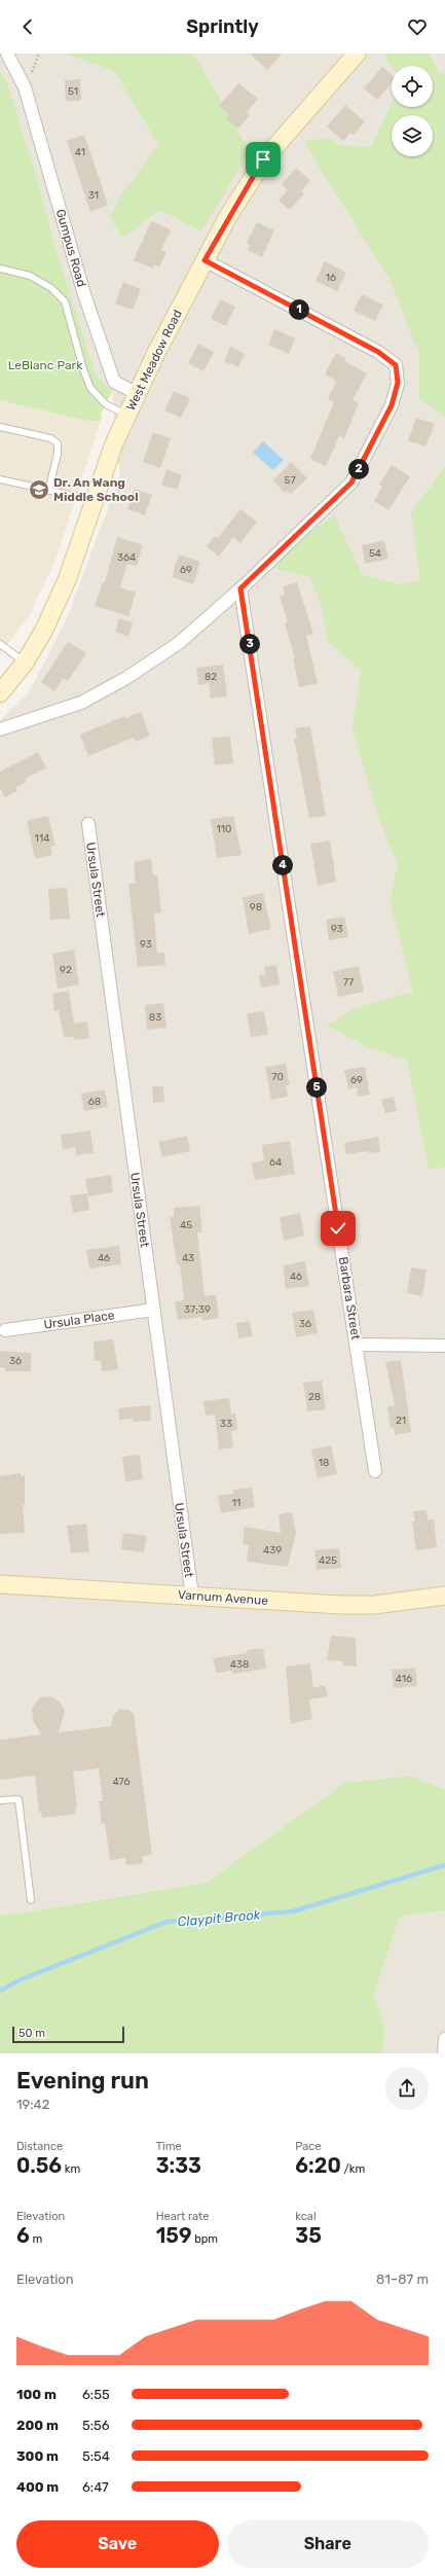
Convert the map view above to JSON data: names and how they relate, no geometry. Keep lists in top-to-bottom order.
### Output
{
  "streets": {
    "street": [
      "Gumpus Road",
      "West Meadow Road",
      "Ursula Street",
      "Barbara Street",
      "Ursula Place",
      "Varnum Avenue"
    ]
  },
  "crossings": [
    ["Gumpus Road", "West Meadow Road"],
    ["Ursula Street", "Ursula Place"],
    ["Ursula Street", "Varnum Avenue"]
  ],
  "water": ["Claypit Brook"],
  "parks": ["LeBlanc Park"],
  "places": {
    "school or university": ["Dr. An Wang Middle School"]
  },
  "house_numbers": [
    "51",
    "41",
    "31",
    "16",
    "57",
    "54",
    "364",
    "69",
    "82",
    "110",
    "114",
    "98",
    "93",
    "93",
    "92",
    "77",
    "83",
    "70",
    "69",
    "68",
    "64",
    "45",
    "46",
    "43",
    "46",
    "37;39",
    "36",
    "36",
    "28",
    "21",
    "33",
    "18",
    "11",
    "439",
    "425",
    "438",
    "416",
    "476"
  ],
  "scale_bar": "50 m",
  "page": {
    "header": "Sprintly",
    "pins": [
      "1",
      "2",
      "3",
      "4",
      "5"
    ],
    "scale": "50 m",
    "heading": ["Evening run", "19:42"],
    "stats": [
      ["Distance", "0.56 km"],
      ["Time", "3:33"],
      ["Pace", "6:20 /km"],
      ["Elevation", "6 m"],
      ["Heart rate", "159 bpm"],
      ["kcal", "35"]
    ],
    "chart": ["Elevation", "81–87 m"],
    "list": [
      {
        "name": "100 m",
        "note": "6:55"
      },
      {
        "name": "200 m",
        "note": "5:56"
      },
      {
        "name": "300 m",
        "note": "5:54"
      },
      {
        "name": "400 m",
        "note": "6:47"
      }
    ],
    "buttons": ["Save", "Share"]
  }
}
